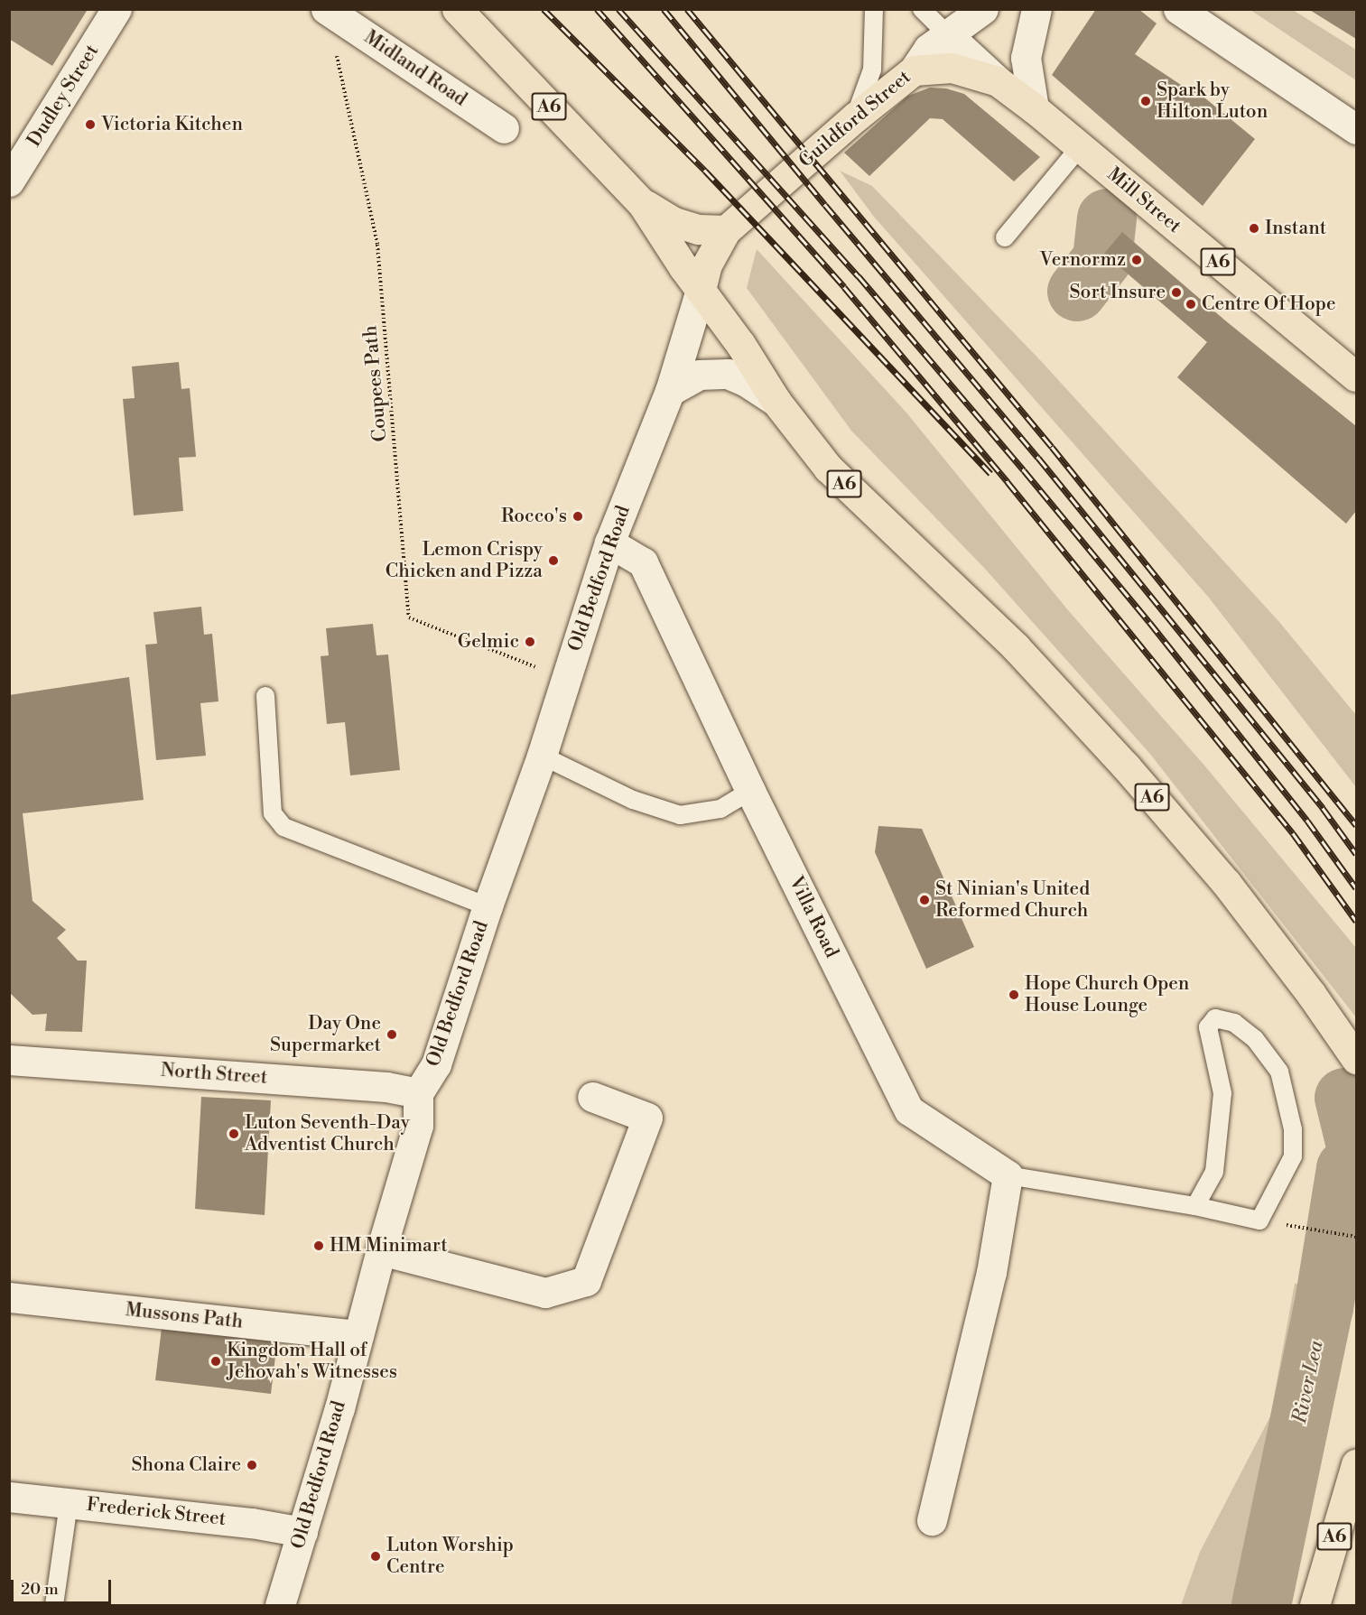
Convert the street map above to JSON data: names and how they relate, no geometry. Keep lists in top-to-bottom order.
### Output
{
  "streets": {
    "highway": ["A6", "Guildford Street", "Mill Street"],
    "street": [
      "Midland Road",
      "Dudley Street",
      "Old Bedford Road",
      "Villa Road",
      "North Street",
      "Mussons Path",
      "Frederick Street"
    ],
    "path": ["Coupees Path"]
  },
  "crossings": [
    ["Midland Road", "Coupees Path"],
    ["A6", "Guildford Street"],
    ["A6", "Old Bedford Road"],
    ["Guildford Street", "Mill Street"],
    ["Guildford Street", "Old Bedford Road"],
    ["Old Bedford Road", "Villa Road"],
    ["Old Bedford Road", "North Street"],
    ["Old Bedford Road", "Mussons Path"],
    ["Old Bedford Road", "Frederick Street"]
  ],
  "water": ["River Lea"],
  "places": [
    "Spark by Hilton Luton",
    "Victoria Kitchen",
    "Instant",
    "Vernormz",
    "Sort Insure",
    "Centre Of Hope",
    "Rocco's",
    "Lemon Crispy Chicken and Pizza",
    "Gelmic",
    "St Ninian's United Reformed Church",
    "Hope Church Open House Lounge",
    "Day One Supermarket",
    "Luton Seventh-Day Adventist Church",
    "HM Minimart",
    "Kingdom Hall of Jehovah's Witnesses",
    "Shona Claire",
    "Luton Worship Centre"
  ],
  "scale_bar": "20 m"
}
